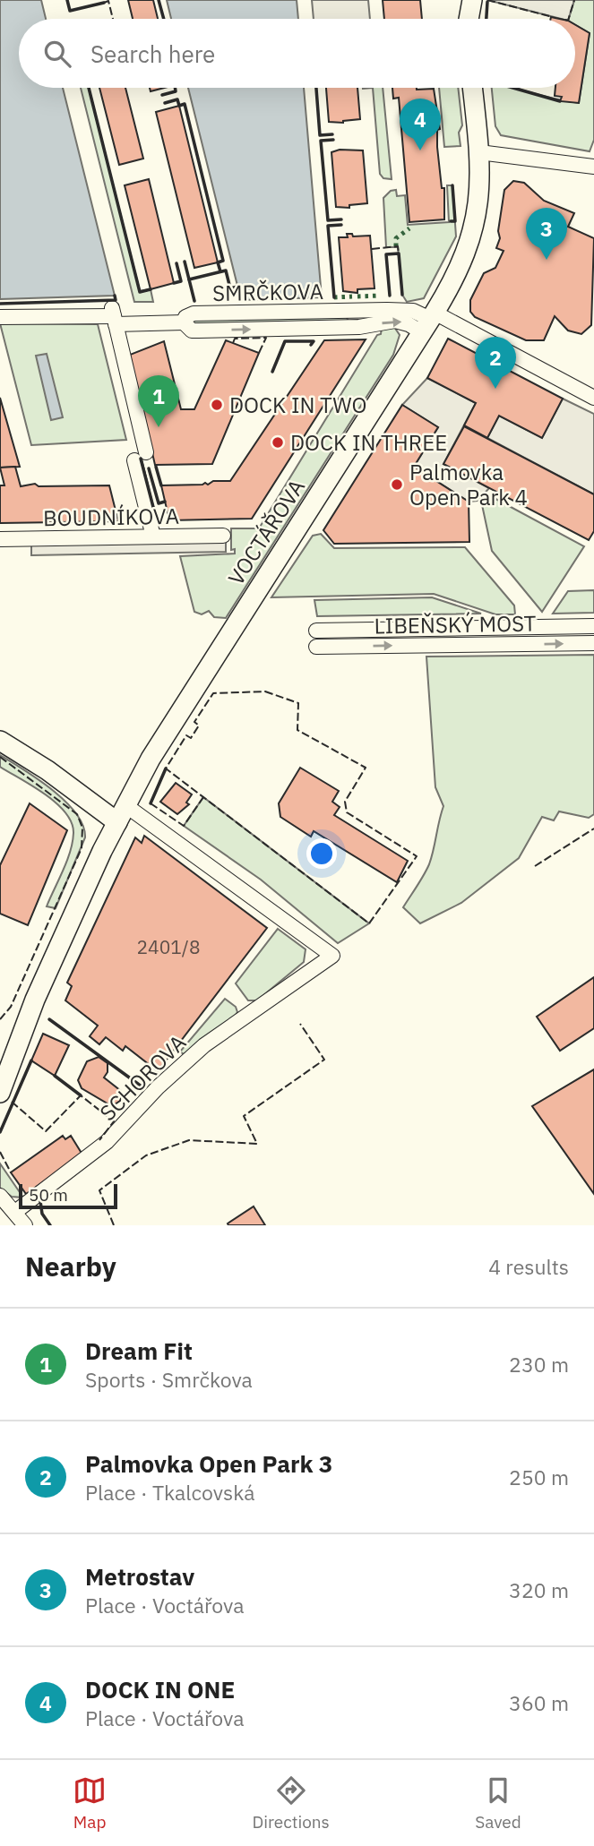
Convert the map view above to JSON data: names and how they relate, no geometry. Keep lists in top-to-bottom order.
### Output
{
  "streets": {
    "main road": ["VOCTÁŘOVA"],
    "street": [
      "SMRČKOVA",
      "BOUDNÍKOVA",
      "LIBEŇSKÝ MOST",
      "SCHOROVA"
    ]
  },
  "crossings": [
    ["SMRČKOVA", "VOCTÁŘOVA"],
    ["VOCTÁŘOVA", "SCHOROVA"]
  ],
  "places": ["DOCK IN TWO", "DOCK IN THREE", "Palmovka Open Park 4"],
  "house_numbers": ["2401/8"],
  "scale_bar": "50 m",
  "page": {
    "search": "Search here",
    "pins": [
      "4",
      "3",
      "2",
      "1"
    ],
    "scale": "50 m",
    "heading": ["Nearby", "4 results"],
    "list": [
      {
        "mark": "1",
        "name": "Dream Fit",
        "note": "Sports · Smrčkova",
        "value": "230 m"
      },
      {
        "mark": "2",
        "name": "Palmovka Open Park 3",
        "note": "Place · Tkalcovská",
        "value": "250 m"
      },
      {
        "mark": "3",
        "name": "Metrostav",
        "note": "Place · Voctářova",
        "value": "320 m"
      },
      {
        "mark": "4",
        "name": "DOCK IN ONE",
        "note": "Place · Voctářova",
        "value": "360 m"
      }
    ],
    "nav": ["Map", "Directions", "Saved"]
  }
}
